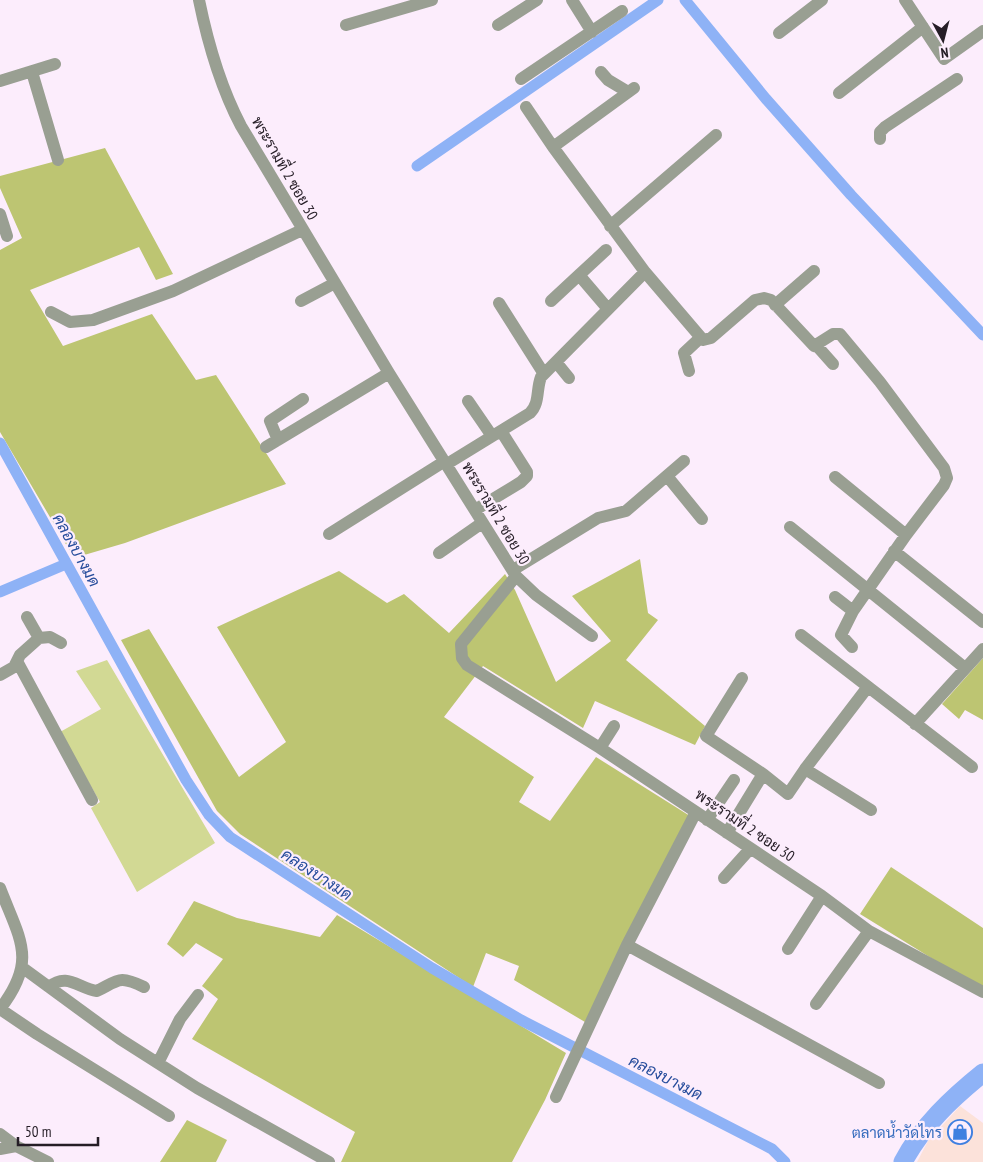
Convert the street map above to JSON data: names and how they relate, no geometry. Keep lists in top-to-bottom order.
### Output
{
  "streets": {
    "street": ["พระรามที่ 2 ซอย 30"]
  },
  "water": ["คลองบางมด"],
  "places": {
    "shop": ["ตลาดน้ำวัดไทร"]
  },
  "scale_bar": "50 m",
  "north": "bottom"
}
